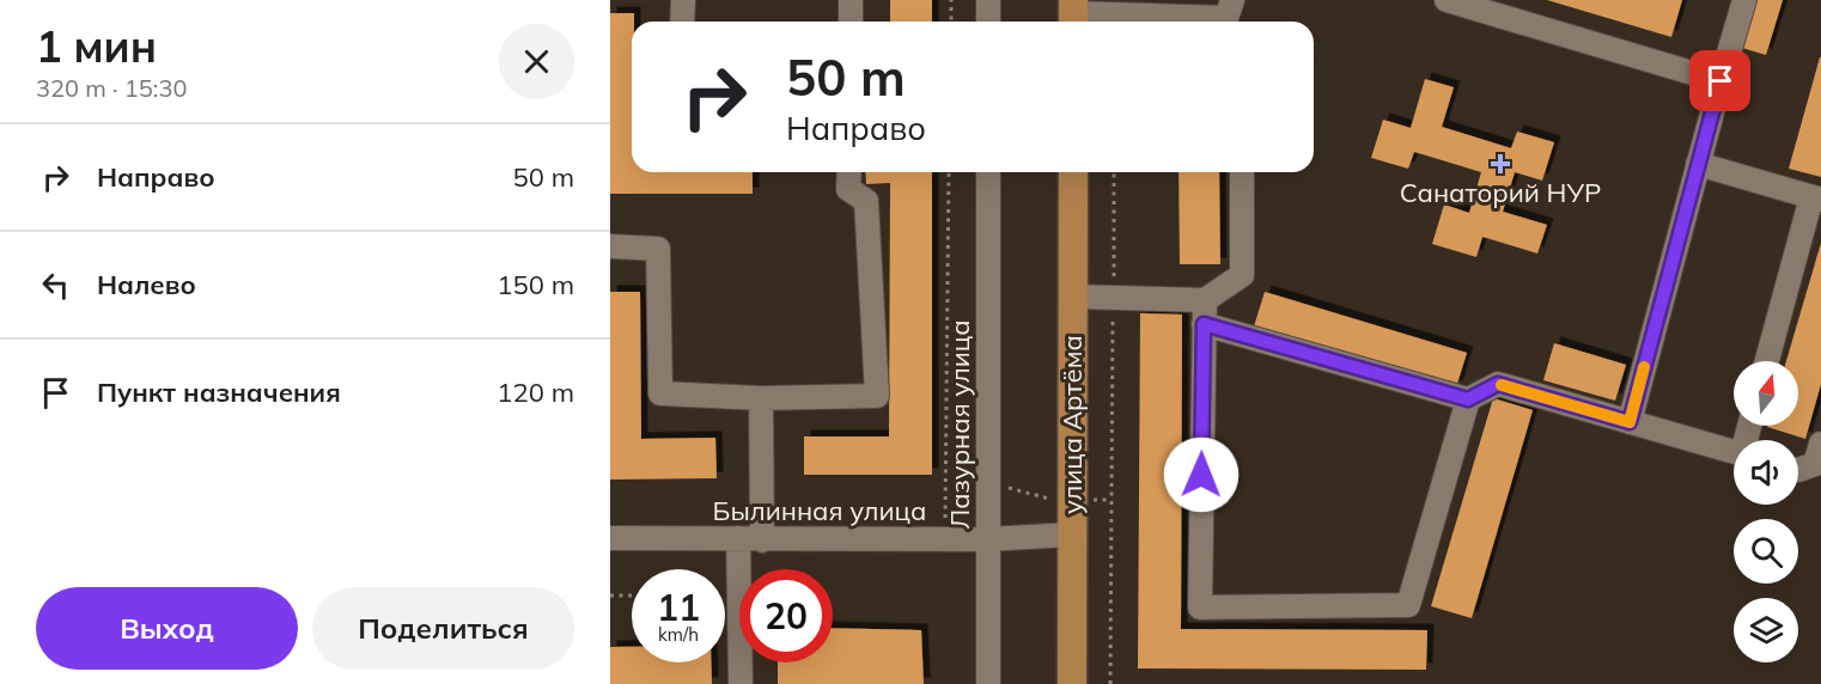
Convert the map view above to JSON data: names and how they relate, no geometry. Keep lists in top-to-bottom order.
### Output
{
  "streets": {
    "main road": ["улица Артёма"],
    "street": ["Лазурная улица", "Былинная улица"]
  },
  "crossings": [
    ["Лазурная улица", "Былинная улица"],
    ["улица Артёма", "Былинная улица"]
  ],
  "places": {
    "health": ["Санаторий НУР"]
  },
  "north": "top",
  "page": {
    "heading": ["1 мин", "320 m · 15:30"],
    "turn": ["50 m", "Направо"],
    "list": [
      {
        "name": "Направо",
        "value": "50 m"
      },
      {
        "name": "Налево",
        "value": "150 m"
      },
      {
        "name": "Пункт назначения",
        "value": "120 m"
      }
    ],
    "speed": "11 km/h",
    "limit": "20",
    "buttons": ["Выход", "Поделиться"]
  }
}
